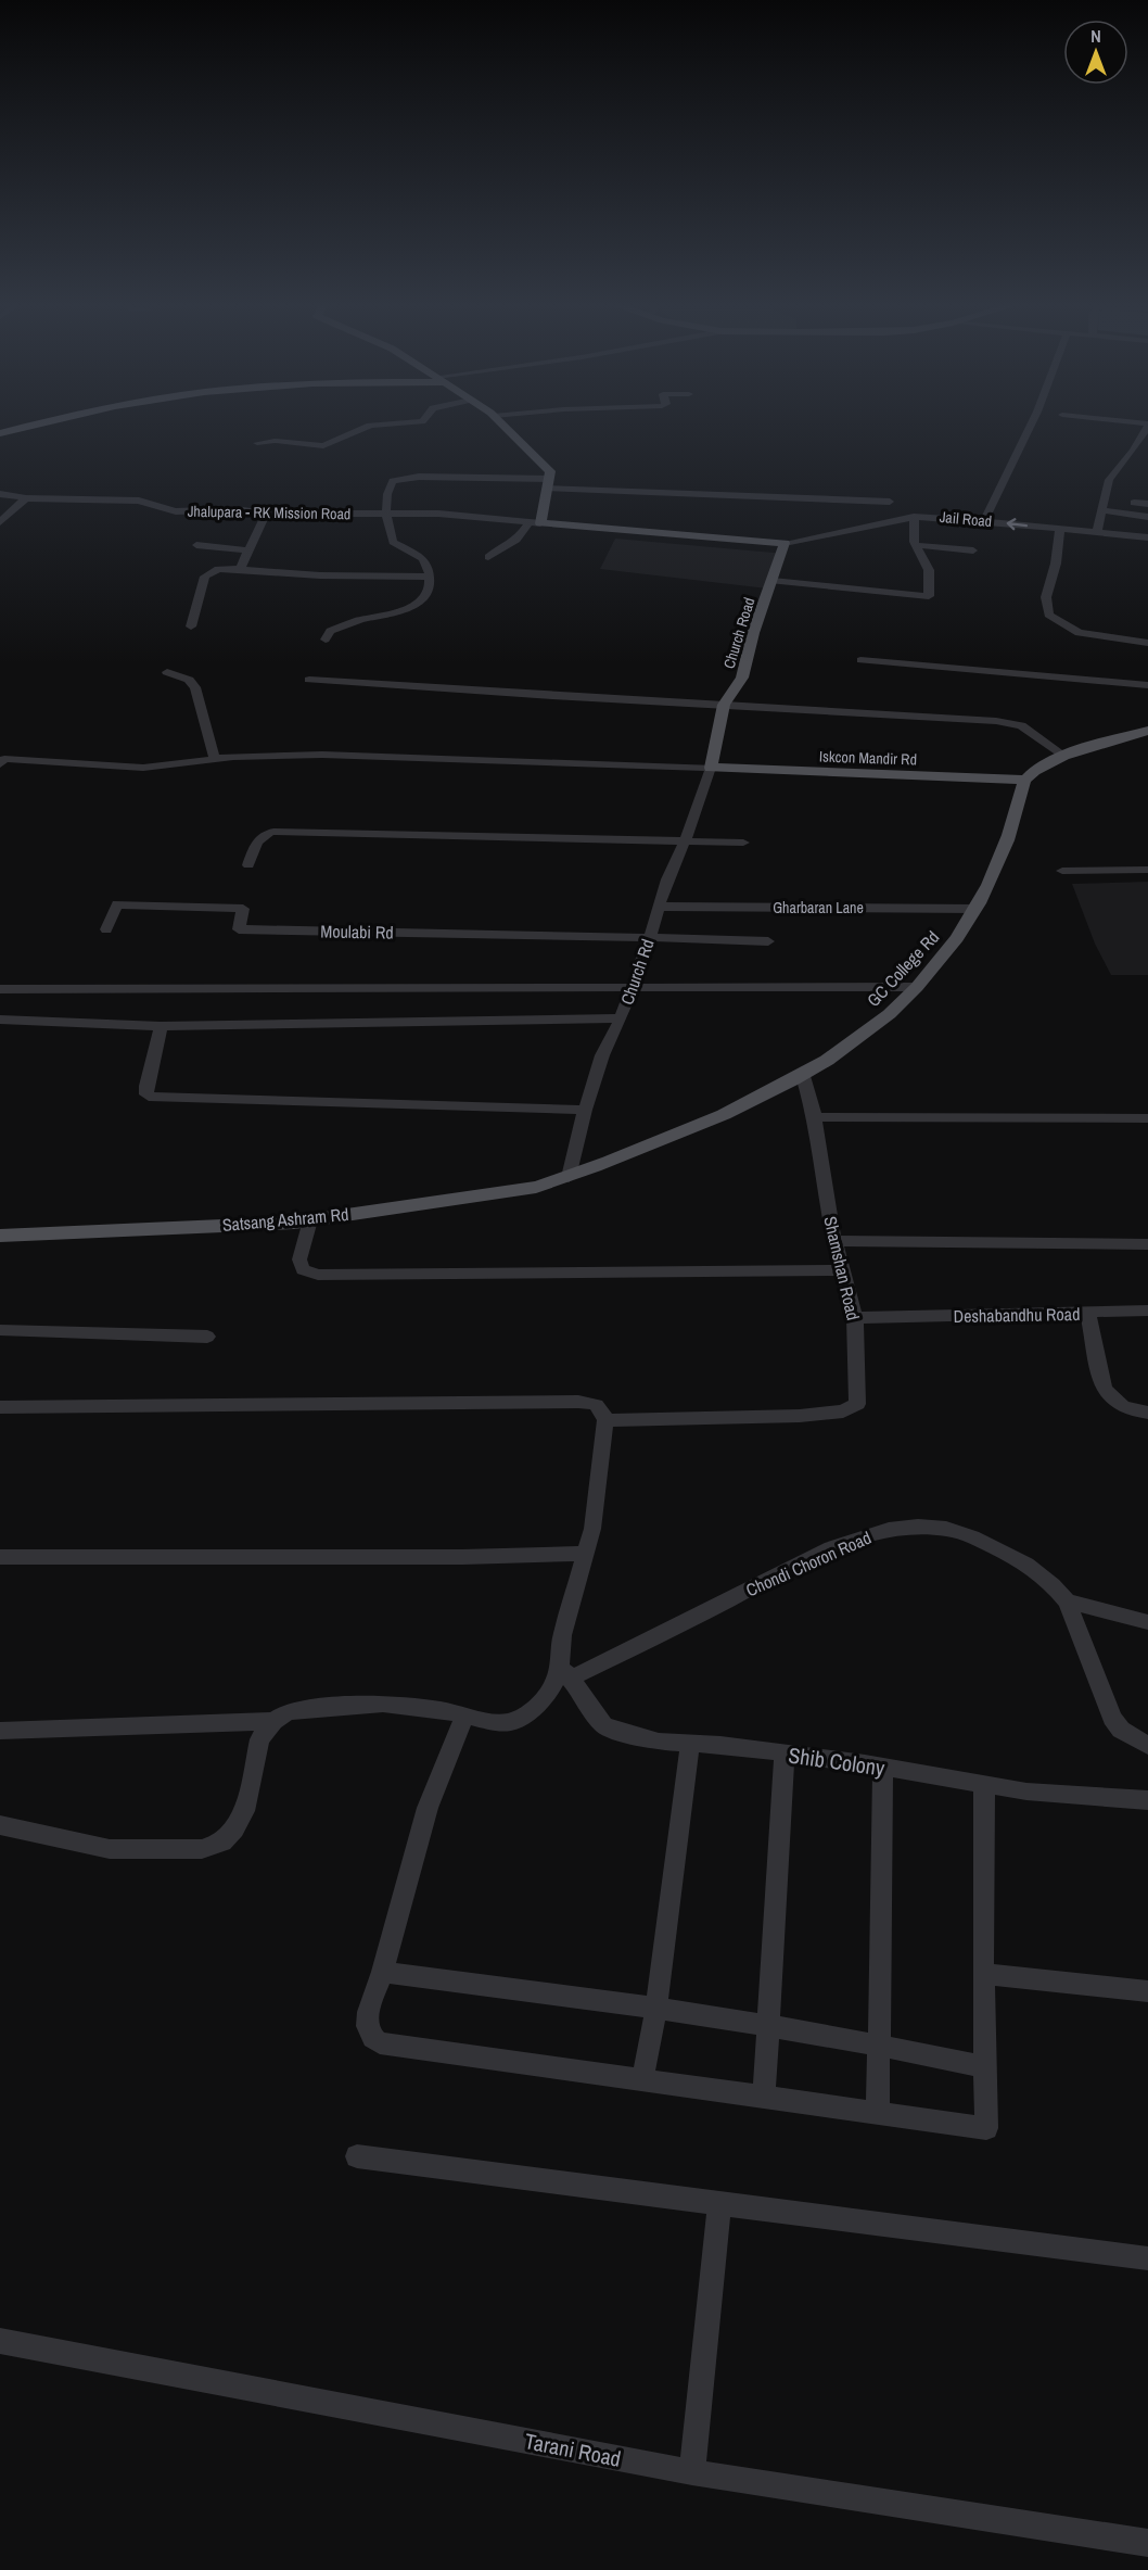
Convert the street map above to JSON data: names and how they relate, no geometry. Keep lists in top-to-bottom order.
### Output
{
  "streets": {
    "main road": [
      "Church Road",
      "Iskcon Mandir Rd",
      "GC College Rd",
      "Satsang Ashram Rd"
    ],
    "street": [
      "Jhalupara - RK Mission Road",
      "Jail Road",
      "Gharbaran Lane",
      "Moulabi Rd",
      "Church Rd",
      "Shamshan Road",
      "Deshabandhu Road",
      "Chondi Choron Road",
      "Shib Colony",
      "Tarani Road"
    ]
  },
  "crossings": [
    ["Jail Road", "Church Road"],
    ["Church Road", "Iskcon Mandir Rd"],
    ["Church Road", "Church Rd"],
    ["Iskcon Mandir Rd", "GC College Rd"],
    ["Iskcon Mandir Rd", "Church Rd"],
    ["Gharbaran Lane", "GC College Rd"],
    ["Gharbaran Lane", "Church Rd"],
    ["Moulabi Rd", "Church Rd"],
    ["GC College Rd", "Church Rd"],
    ["GC College Rd", "Satsang Ashram Rd"],
    ["GC College Rd", "Shamshan Road"],
    ["Church Rd", "Satsang Ashram Rd"],
    ["Shamshan Road", "Deshabandhu Road"],
    ["Chondi Choron Road", "Shib Colony"]
  ],
  "north": "top"
}
